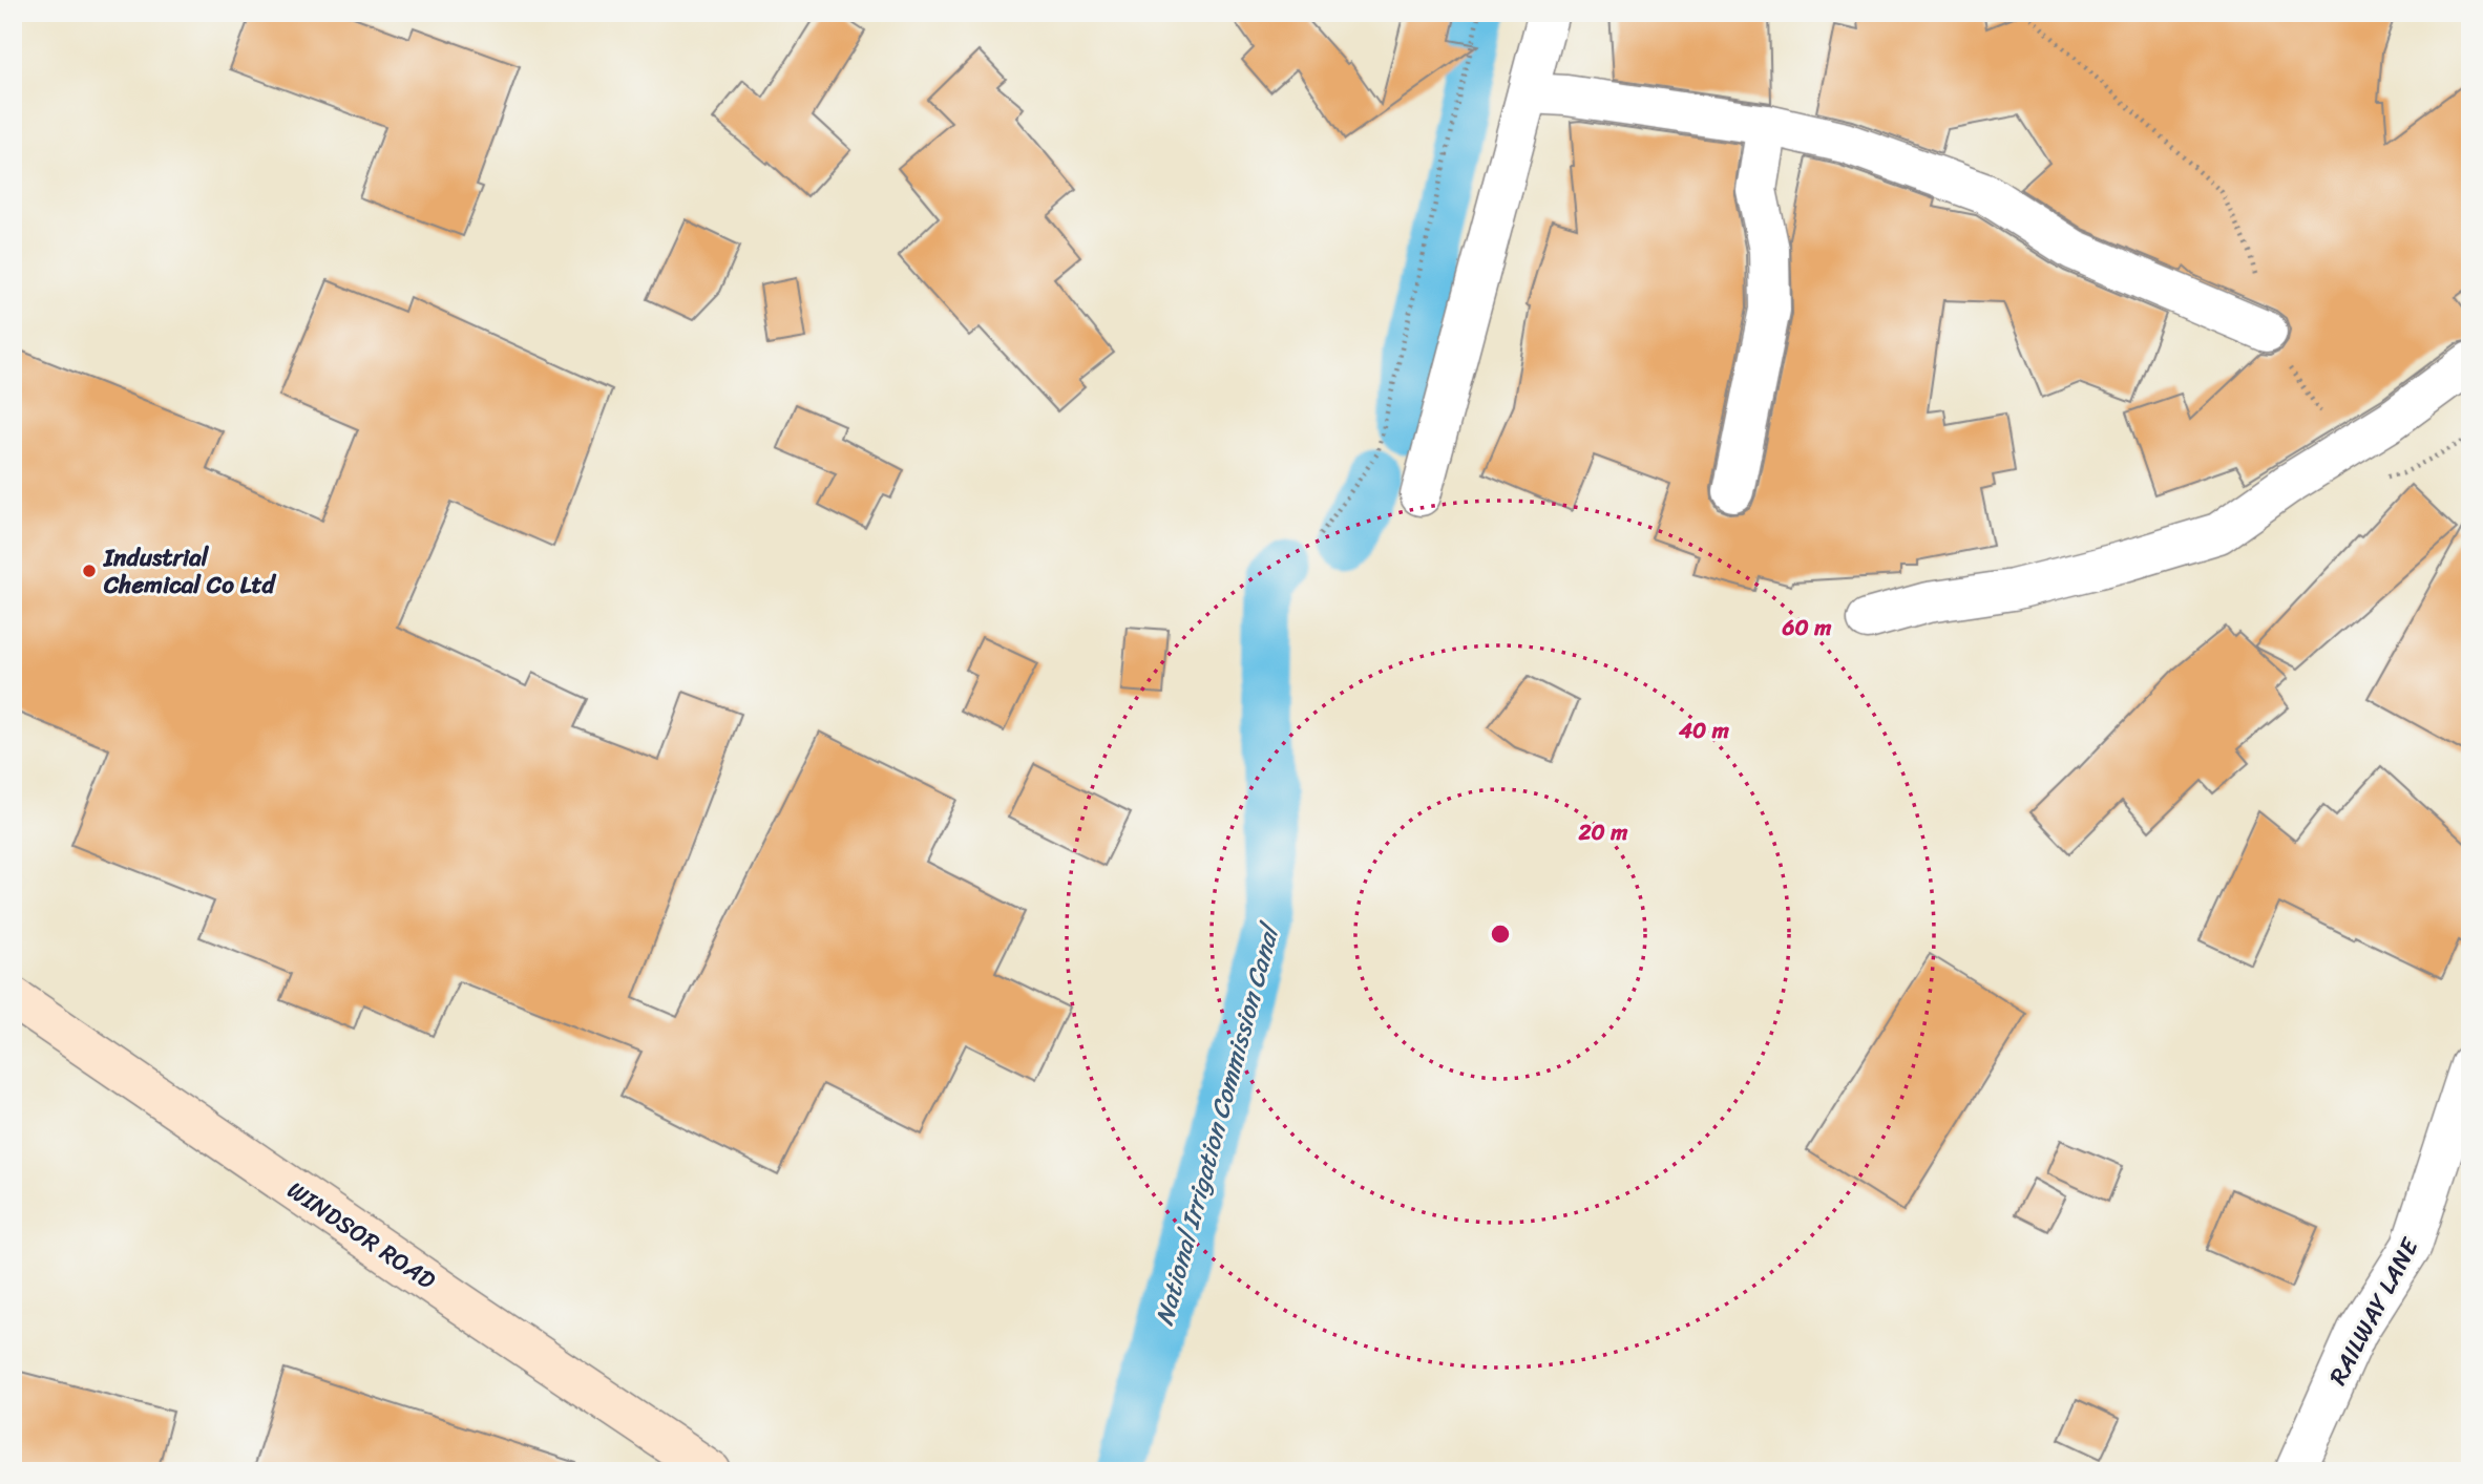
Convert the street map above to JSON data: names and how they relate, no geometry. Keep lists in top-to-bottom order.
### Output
{
  "streets": {
    "main road": ["WINDSOR ROAD"],
    "street": ["RAILWAY LANE"]
  },
  "water": ["National Irrigation Commission Canal"],
  "places": ["Industrial Chemical Co Ltd"],
  "rings": ["60 m", "40 m", "20 m"]
}
